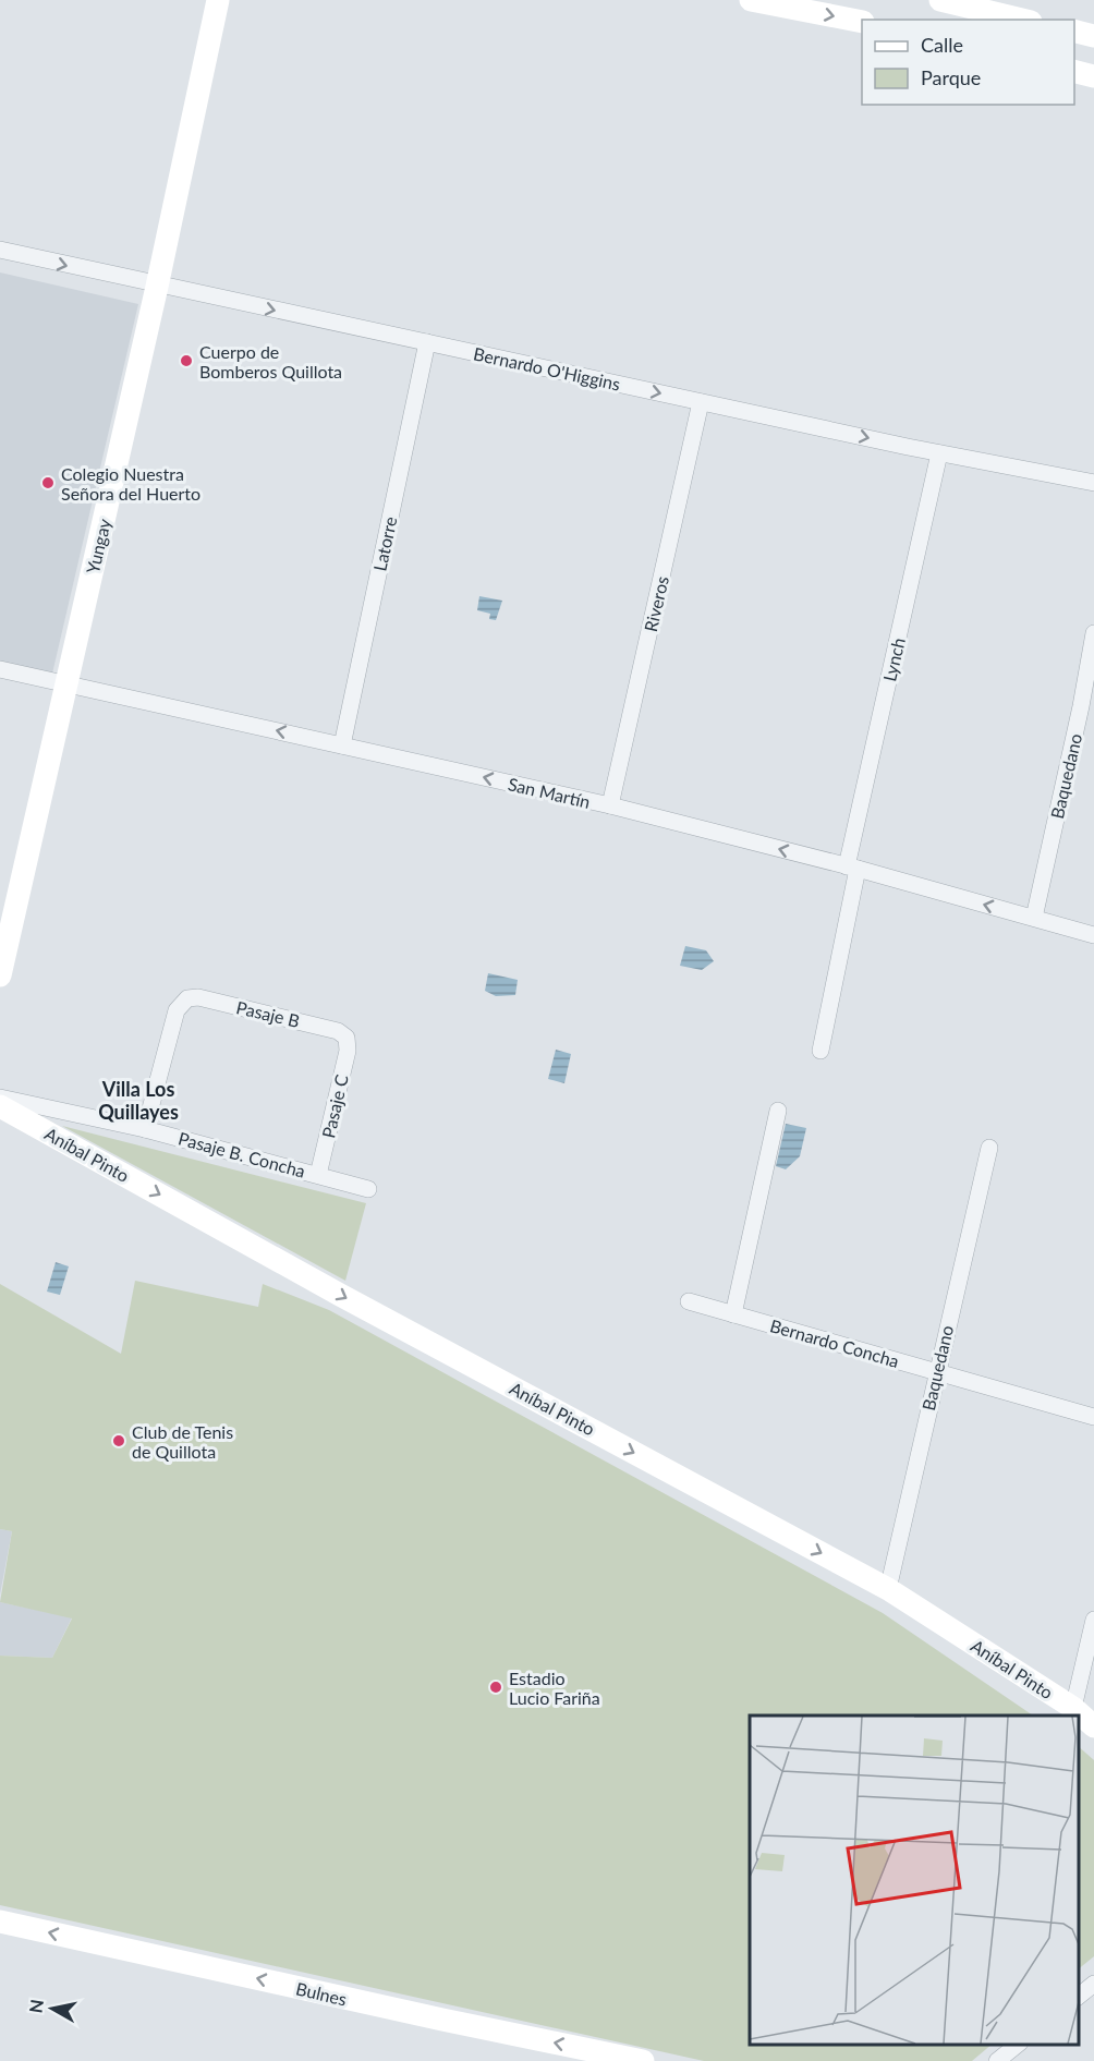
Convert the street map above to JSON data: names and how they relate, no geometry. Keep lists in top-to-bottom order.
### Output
{
  "streets": {
    "street": [
      "Bernardo O'Higgins",
      "Latorre",
      "Yungay",
      "Riveros",
      "Lynch",
      "Baquedano",
      "San Martín",
      "Pasaje B",
      "Pasaje C",
      "Aníbal Pinto",
      "Pasaje B. Concha",
      "Bernardo Concha",
      "Bulnes"
    ]
  },
  "crossings": [
    ["Bernardo O'Higgins", "Latorre"],
    ["Bernardo O'Higgins", "Yungay"],
    ["Bernardo O'Higgins", "Riveros"],
    ["Bernardo O'Higgins", "Lynch"],
    ["Latorre", "San Martín"],
    ["Yungay", "San Martín"],
    ["Riveros", "San Martín"],
    ["Lynch", "San Martín"],
    ["Baquedano", "San Martín"],
    ["Baquedano", "Aníbal Pinto"],
    ["Baquedano", "Bernardo Concha"],
    ["Pasaje B", "Pasaje C"],
    ["Pasaje B", "Pasaje B. Concha"],
    ["Pasaje C", "Pasaje B. Concha"]
  ],
  "one_way": [
    "Bernardo O'Higgins",
    "San Martín",
    "Aníbal Pinto",
    "Bulnes"
  ],
  "districts": ["Villa Los Quillayes"],
  "places": [
    "Cuerpo de Bomberos Quillota",
    "Colegio Nuestra Señora del Huerto",
    "Club de Tenis de Quillota",
    "Estadio Lucio Fariña"
  ],
  "legend": ["Calle", "Parque"],
  "north": "left"
}
